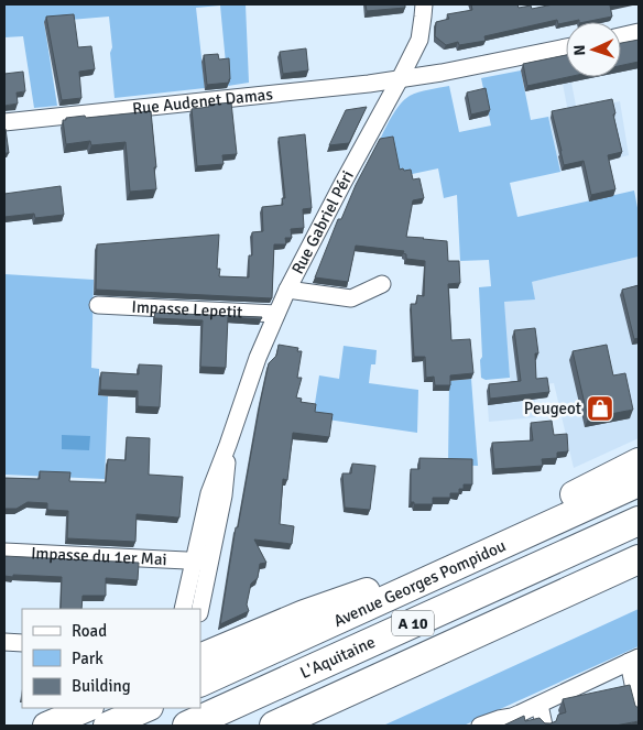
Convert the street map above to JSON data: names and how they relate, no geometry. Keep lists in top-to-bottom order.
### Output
{
  "streets": {
    "highway": ["A 10", "L'Aquitaine"],
    "main road": ["Avenue Georges Pompidou"],
    "street": [
      "Rue Audenet Damas",
      "Rue Gabriel Péri",
      "Impasse Lepetit",
      "Impasse du 1er Mai"
    ]
  },
  "crossings": [
    ["Rue Audenet Damas", "Rue Gabriel Péri"],
    ["Rue Gabriel Péri", "Impasse Lepetit"],
    ["Rue Gabriel Péri", "Impasse du 1er Mai"]
  ],
  "places": {
    "shop": ["Peugeot"]
  },
  "legend": ["Road", "Park", "Building"],
  "north": "left"
}
